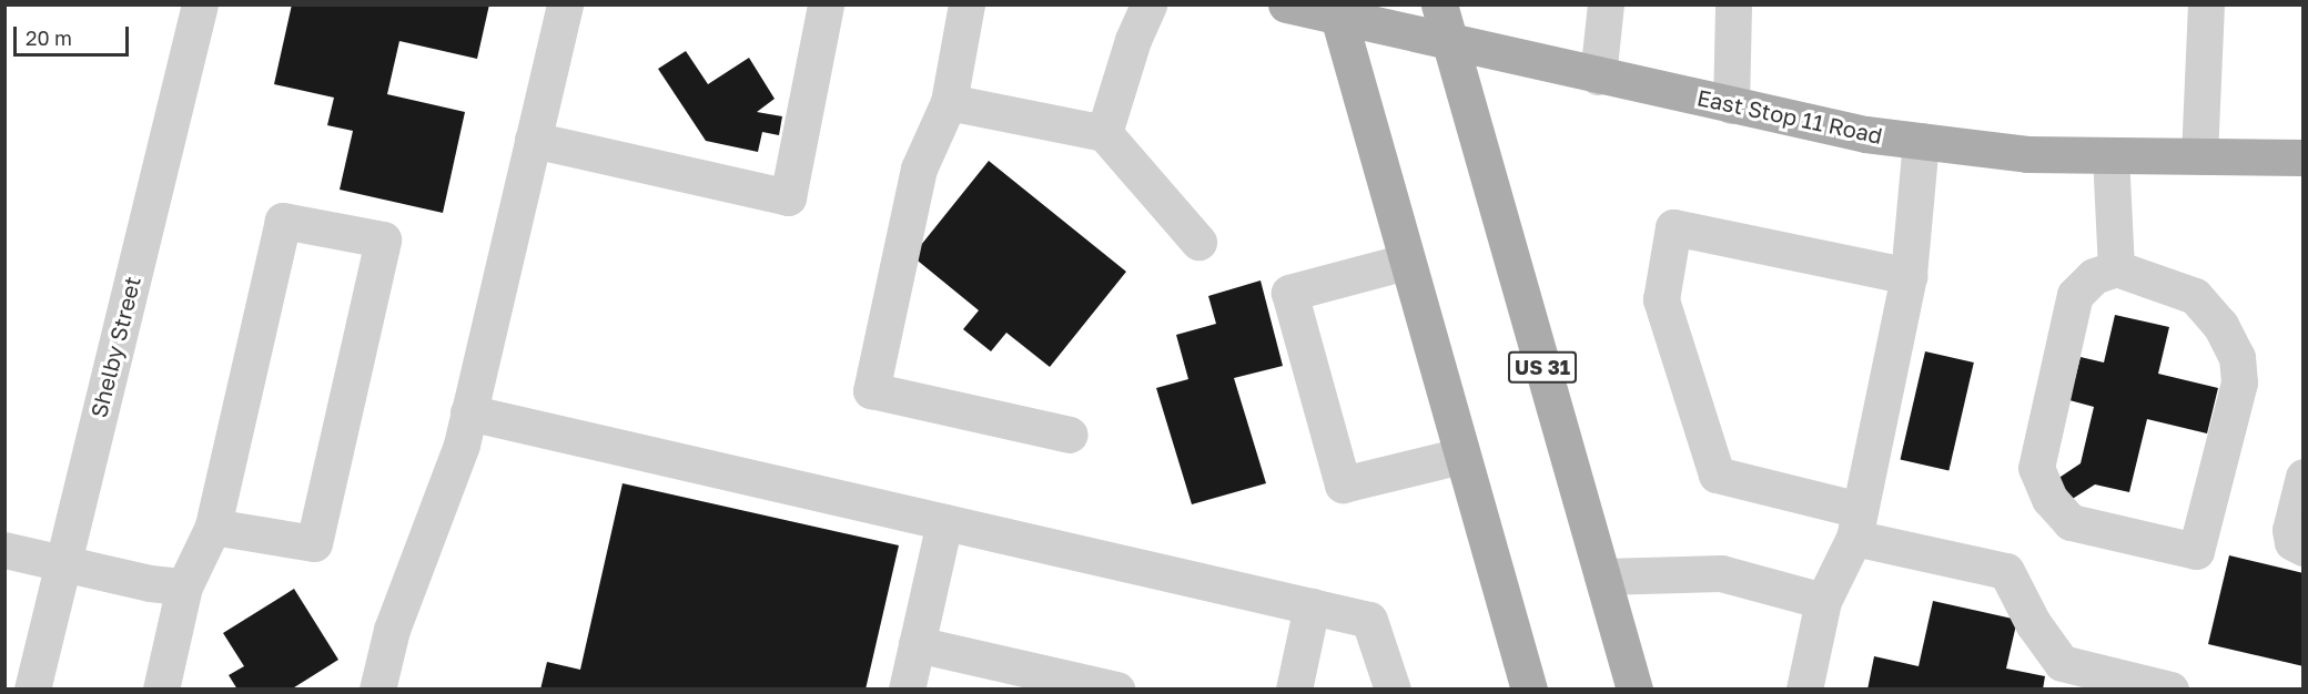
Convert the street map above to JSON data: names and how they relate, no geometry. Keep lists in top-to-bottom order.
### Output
{
  "streets": {
    "main road": ["East Stop 11 Road", "US 31"],
    "street": ["Shelby Street"]
  },
  "crossings": [
    ["East Stop 11 Road", "US 31"]
  ],
  "scale_bar": "20 m"
}
